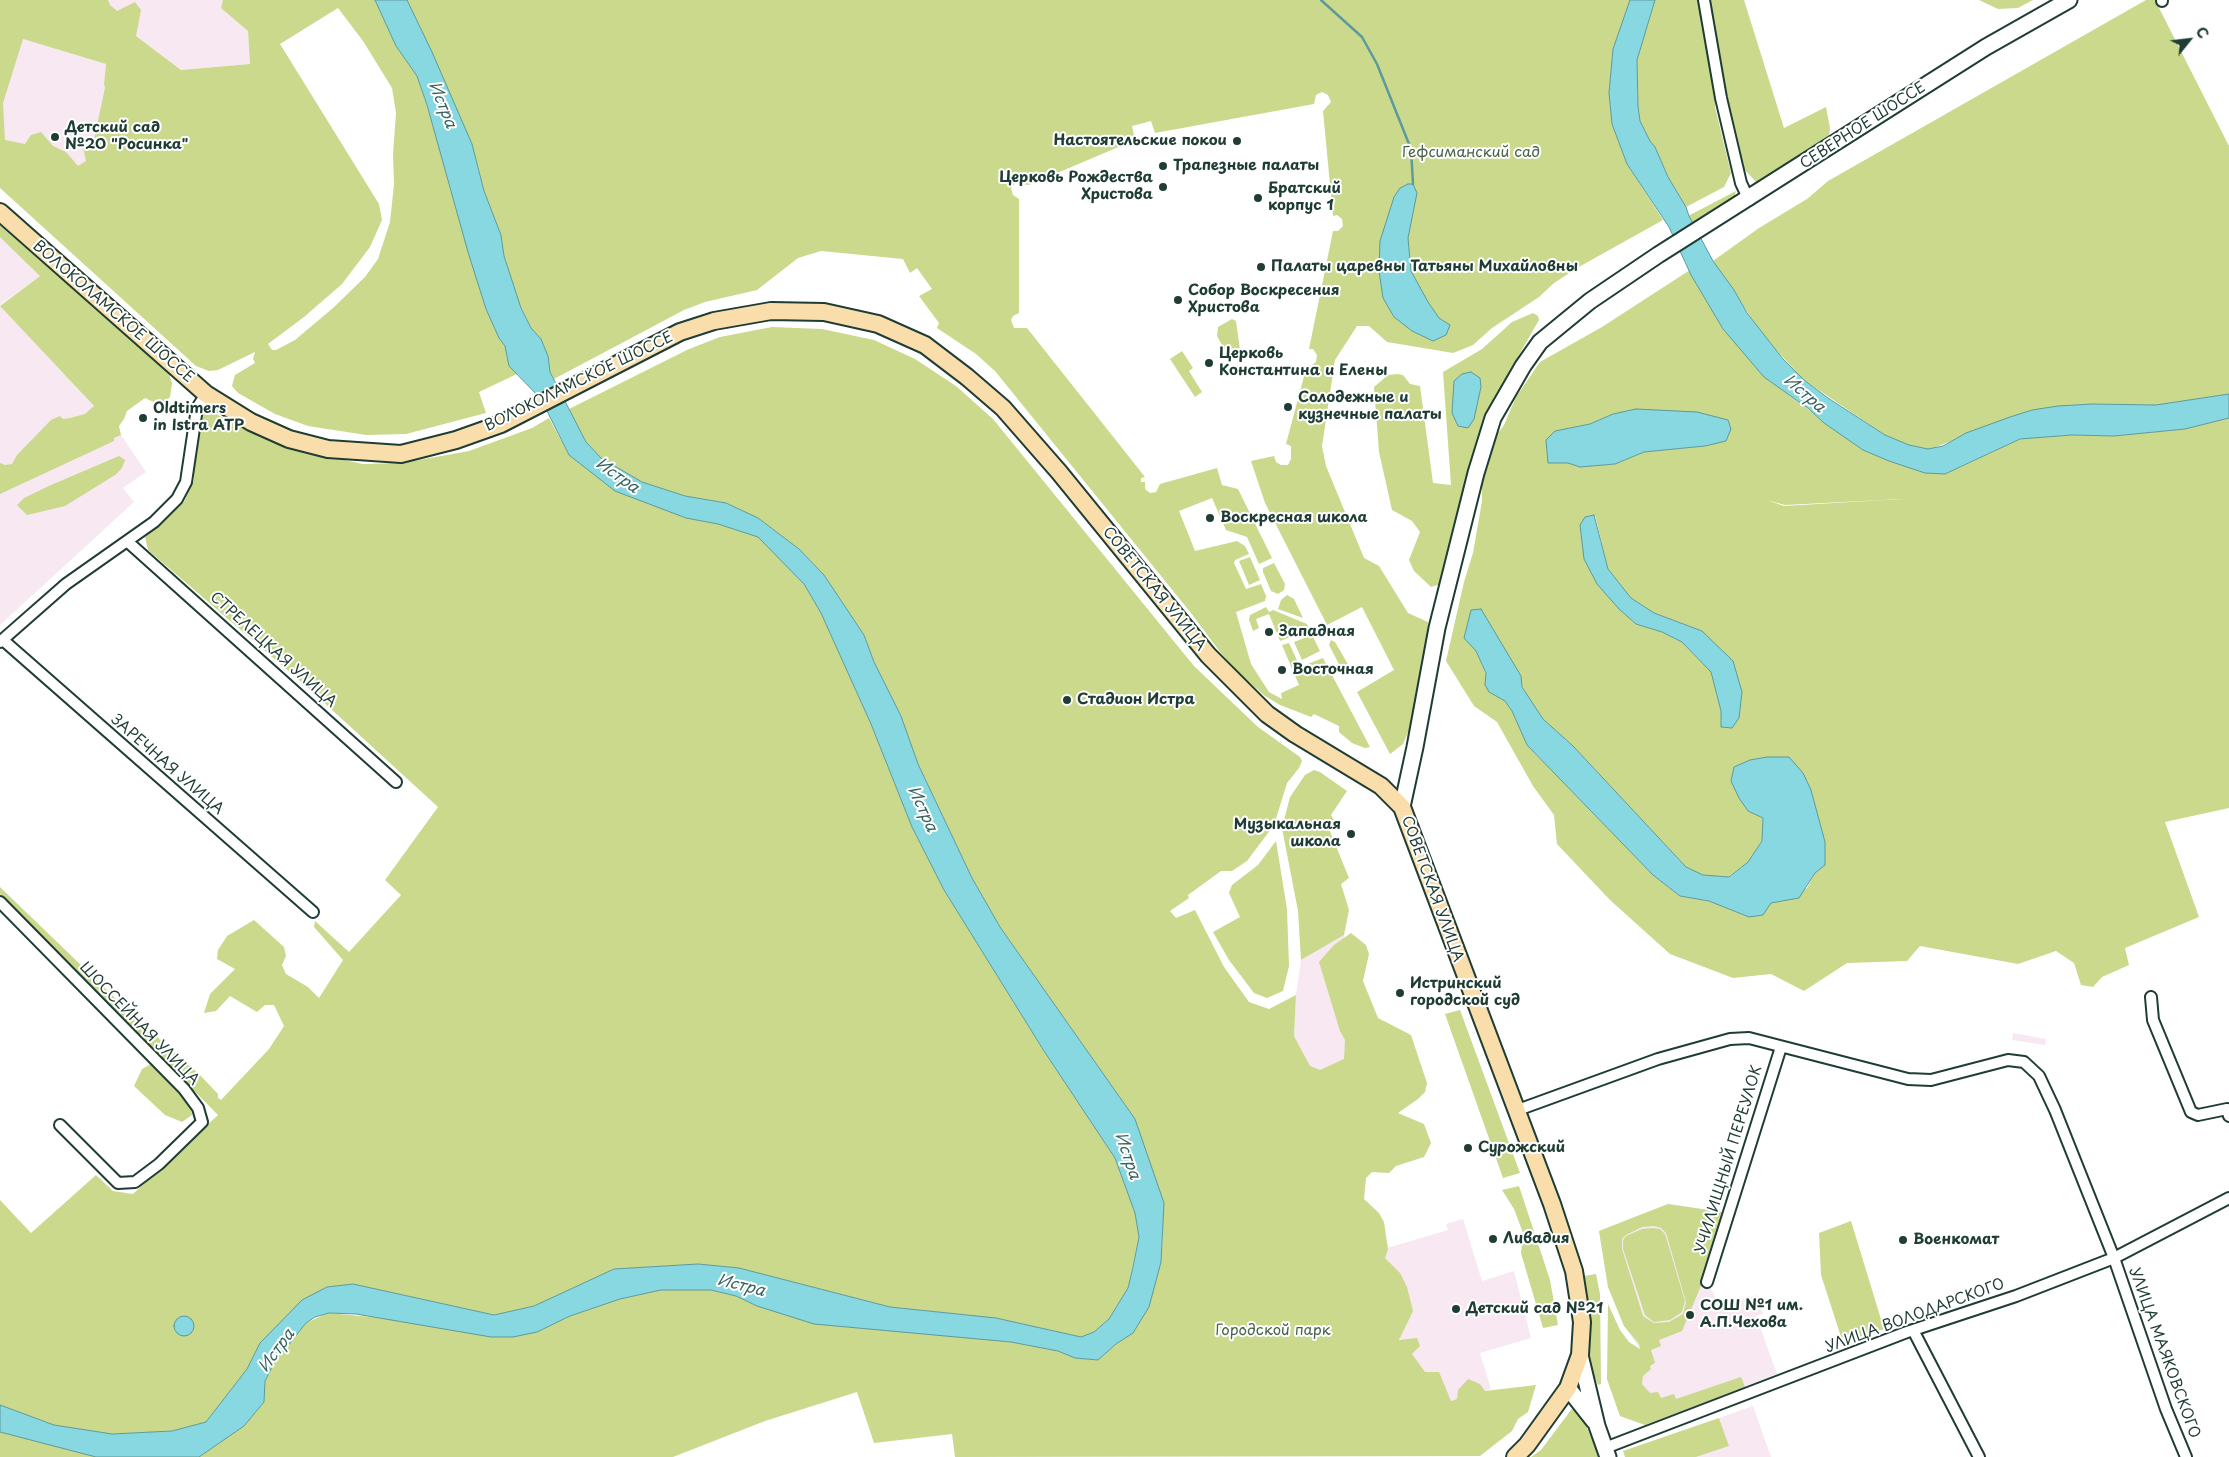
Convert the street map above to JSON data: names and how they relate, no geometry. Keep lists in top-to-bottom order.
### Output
{
  "streets": {
    "main road": ["СЕВЕРНОЕ ШОССЕ", "ВОЛОКОЛАМСКОЕ ШОССЕ", "СОВЕТСКАЯ УЛИЦА"],
    "street": [
      "СТРЕЛЕЦКАЯ УЛИЦА",
      "ЗАРЕЧНАЯ УЛИЦА",
      "ШОССЕЙНАЯ УЛИЦА",
      "УЧИЛИЩНЫЙ ПЕРЕУЛОК",
      "УЛИЦА ВОЛОДАРСКОГО",
      "УЛИЦА МАЯКОВСКОГО"
    ]
  },
  "crossings": [
    ["СЕВЕРНОЕ ШОССЕ", "СОВЕТСКАЯ УЛИЦА"],
    ["ВОЛОКОЛАМСКОЕ ШОССЕ", "СОВЕТСКАЯ УЛИЦА"],
    ["СОВЕТСКАЯ УЛИЦА", "УЛИЦА ВОЛОДАРСКОГО"],
    ["УЧИЛИЩНЫЙ ПЕРЕУЛОК", "УЛИЦА МАЯКОВСКОГО"],
    ["УЛИЦА ВОЛОДАРСКОГО", "УЛИЦА МАЯКОВСКОГО"]
  ],
  "water": ["Истра"],
  "parks": ["Гефсиманский сад", "Городской парк"],
  "places": [
    "Детский сад №20 \"Росинка\"",
    "Настоятельские покои",
    "Трапезные палаты",
    "Церковь Рождества Христова",
    "Братский корпус 1",
    "Палаты царевны Татьяны Михайловны",
    "Собор Воскресения Христова",
    "Церковь Константина и Елены",
    "Солодежные и кузнечные палаты",
    "Oldtimers in Istra ATP",
    "Воскресная школа",
    "Западная",
    "Восточная",
    "Стадион Истра",
    "Музыкальная школа",
    "Истринский городской суд",
    "Сурожский",
    "Ливадия",
    "Военкомат",
    "Детский сад №21",
    "СОШ №1 им. А.П.Чехова"
  ],
  "north": "top right"
}
